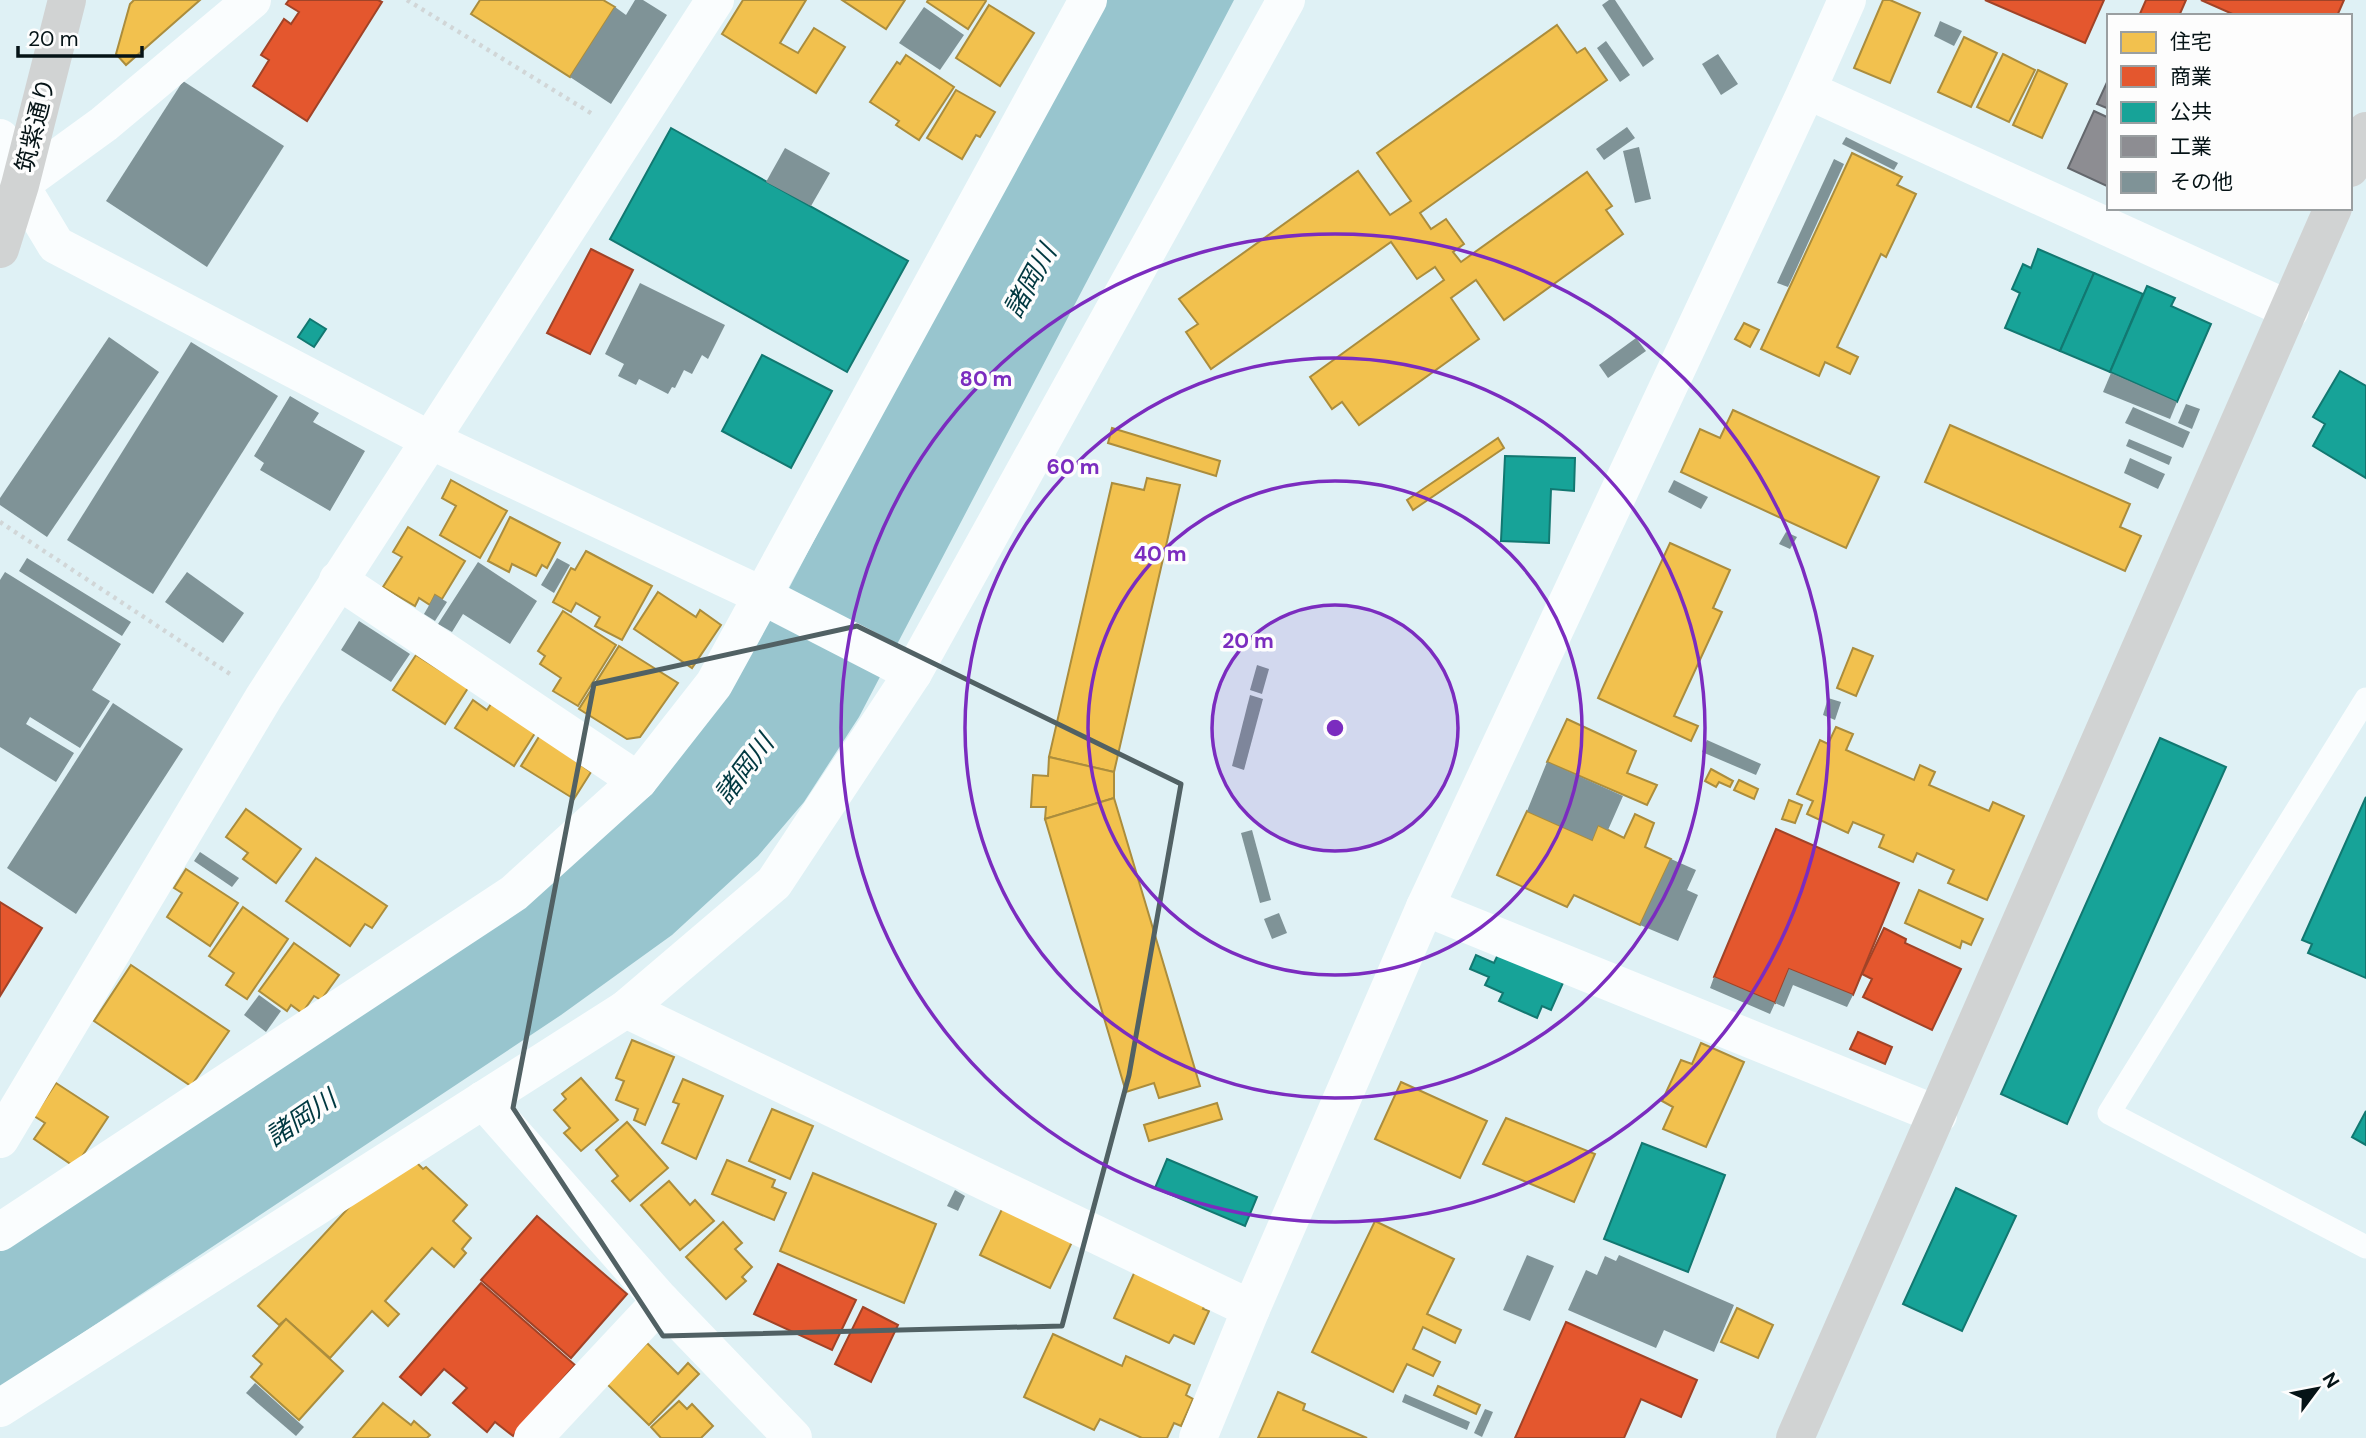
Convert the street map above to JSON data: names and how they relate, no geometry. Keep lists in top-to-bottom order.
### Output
{
  "streets": {
    "street": ["筑紫通り"]
  },
  "water": ["諸岡川"],
  "legend": [
    "住宅",
    "商業",
    "公共",
    "工業",
    "その他"
  ],
  "scale_bar": "20 m",
  "north": "top right",
  "rings": [
    "80 m",
    "60 m",
    "40 m",
    "20 m"
  ]
}
